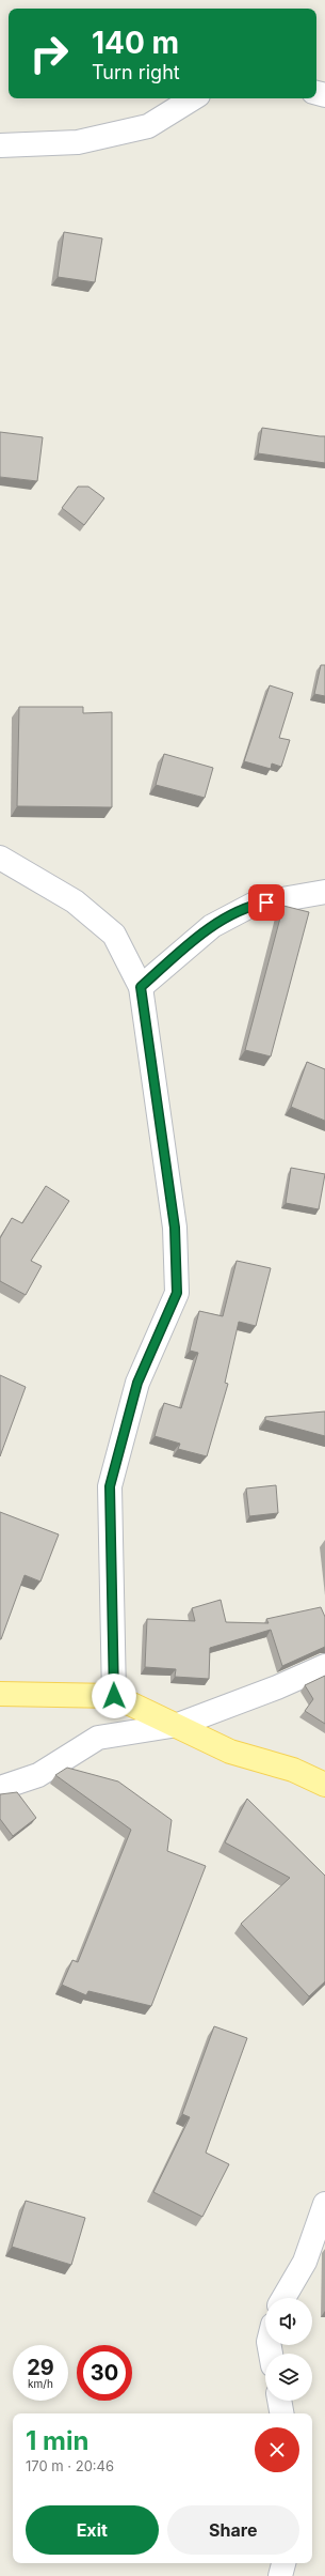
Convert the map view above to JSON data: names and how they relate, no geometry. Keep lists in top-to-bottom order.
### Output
{
  "page": {
    "turn": ["140 m", "Turn right"],
    "speed": "29 km/h",
    "limit": "30",
    "heading": ["1 min", "170 m · 20:46"],
    "buttons": ["Exit", "Share"]
  }
}
